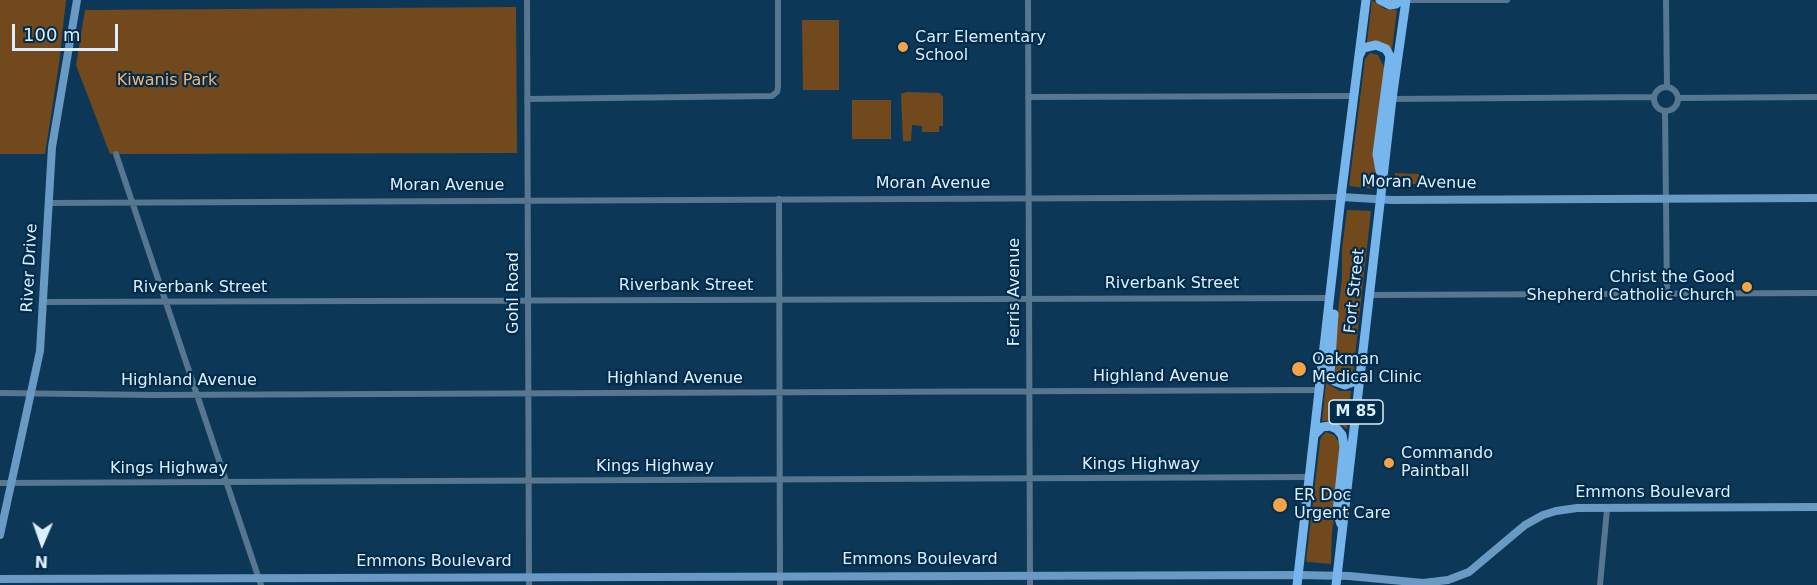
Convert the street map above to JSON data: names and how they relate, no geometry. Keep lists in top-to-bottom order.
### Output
{
  "streets": {
    "main road": ["Fort Street", "M 85"],
    "street": [
      "Moran Avenue",
      "River Drive",
      "Riverbank Street",
      "Ferris Avenue",
      "Gohl Road",
      "Highland Avenue",
      "Kings Highway",
      "Emmons Boulevard"
    ]
  },
  "crossings": [
    ["Moran Avenue", "River Drive"],
    ["Moran Avenue", "Fort Street"],
    ["Moran Avenue", "Ferris Avenue"],
    ["Moran Avenue", "Gohl Road"],
    ["River Drive", "Riverbank Street"],
    ["River Drive", "Highland Avenue"],
    ["River Drive", "Kings Highway"],
    ["Riverbank Street", "Fort Street"],
    ["Riverbank Street", "Ferris Avenue"],
    ["Riverbank Street", "Gohl Road"],
    ["Fort Street", "Highland Avenue"],
    ["Fort Street", "M 85"],
    ["Fort Street", "Kings Highway"],
    ["Fort Street", "Emmons Boulevard"],
    ["Ferris Avenue", "Highland Avenue"],
    ["Ferris Avenue", "Kings Highway"],
    ["Ferris Avenue", "Emmons Boulevard"],
    ["Gohl Road", "Highland Avenue"],
    ["Gohl Road", "Kings Highway"],
    ["Gohl Road", "Emmons Boulevard"],
    ["M 85", "Emmons Boulevard"]
  ],
  "parks": ["Kiwanis Park"],
  "places": [
    "Carr Elementary School",
    "Christ the Good Shepherd Catholic Church",
    "Oakman Medical Clinic",
    "Commando Paintball",
    "ER Doc Urgent Care"
  ],
  "scale_bar": "100 m",
  "north": "bottom"
}
